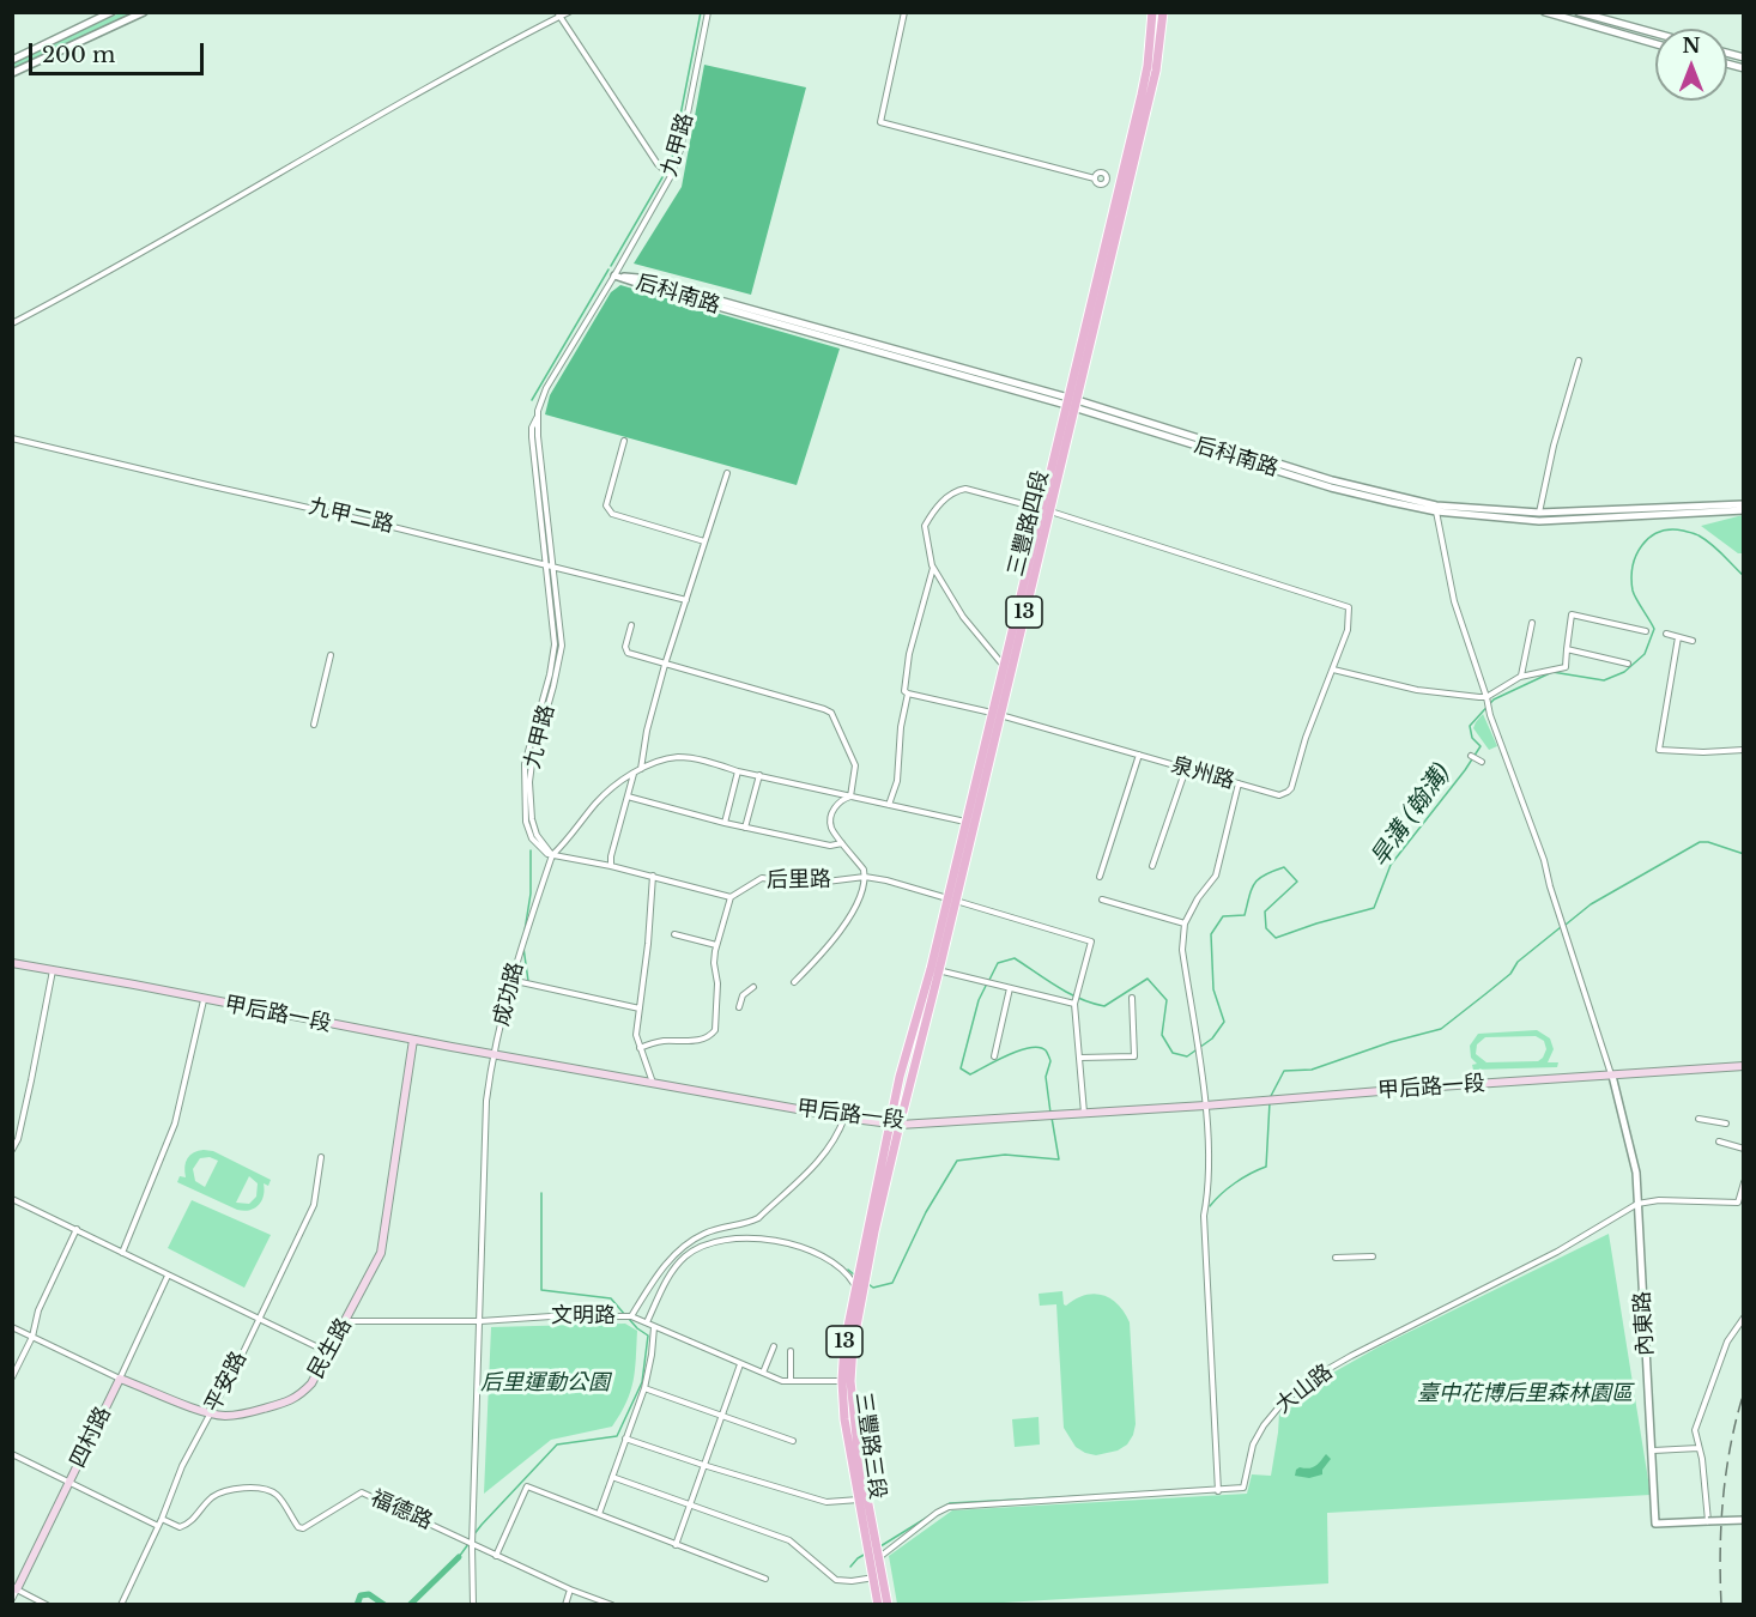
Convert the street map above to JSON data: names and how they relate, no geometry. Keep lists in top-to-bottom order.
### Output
{
  "streets": {
    "main road": [
      "三豐路四段",
      "13",
      "甲后路一段",
      "民生路",
      "四村路",
      "三豐路三段"
    ],
    "street": [
      "九甲路",
      "后科南路",
      "九甲二路",
      "泉州路",
      "后里路",
      "成功路",
      "文明路",
      "內東路",
      "平安路",
      "大山路",
      "福德路"
    ]
  },
  "crossings": [
    ["九甲路", "后科南路"],
    ["九甲路", "九甲二路"],
    ["九甲路", "成功路"],
    ["后科南路", "三豐路四段"],
    ["三豐路四段", "泉州路"],
    ["三豐路四段", "后里路"],
    ["三豐路四段", "成功路"],
    ["三豐路四段", "甲后路一段"],
    ["三豐路四段", "三豐路三段"],
    ["成功路", "甲后路一段"],
    ["成功路", "文明路"],
    ["成功路", "福德路"],
    ["甲后路一段", "內東路"],
    ["甲后路一段", "民生路"],
    ["甲后路一段", "三豐路三段"],
    ["文明路", "民生路"],
    ["文明路", "三豐路三段"],
    ["內東路", "大山路"],
    ["民生路", "平安路"],
    ["民生路", "四村路"],
    ["平安路", "福德路"],
    ["大山路", "三豐路三段"]
  ],
  "water": ["旱溝 (翰溝)"],
  "parks": ["后里運動公園", "臺中花博后里森林園區"],
  "scale_bar": "200 m",
  "north": "top"
}
